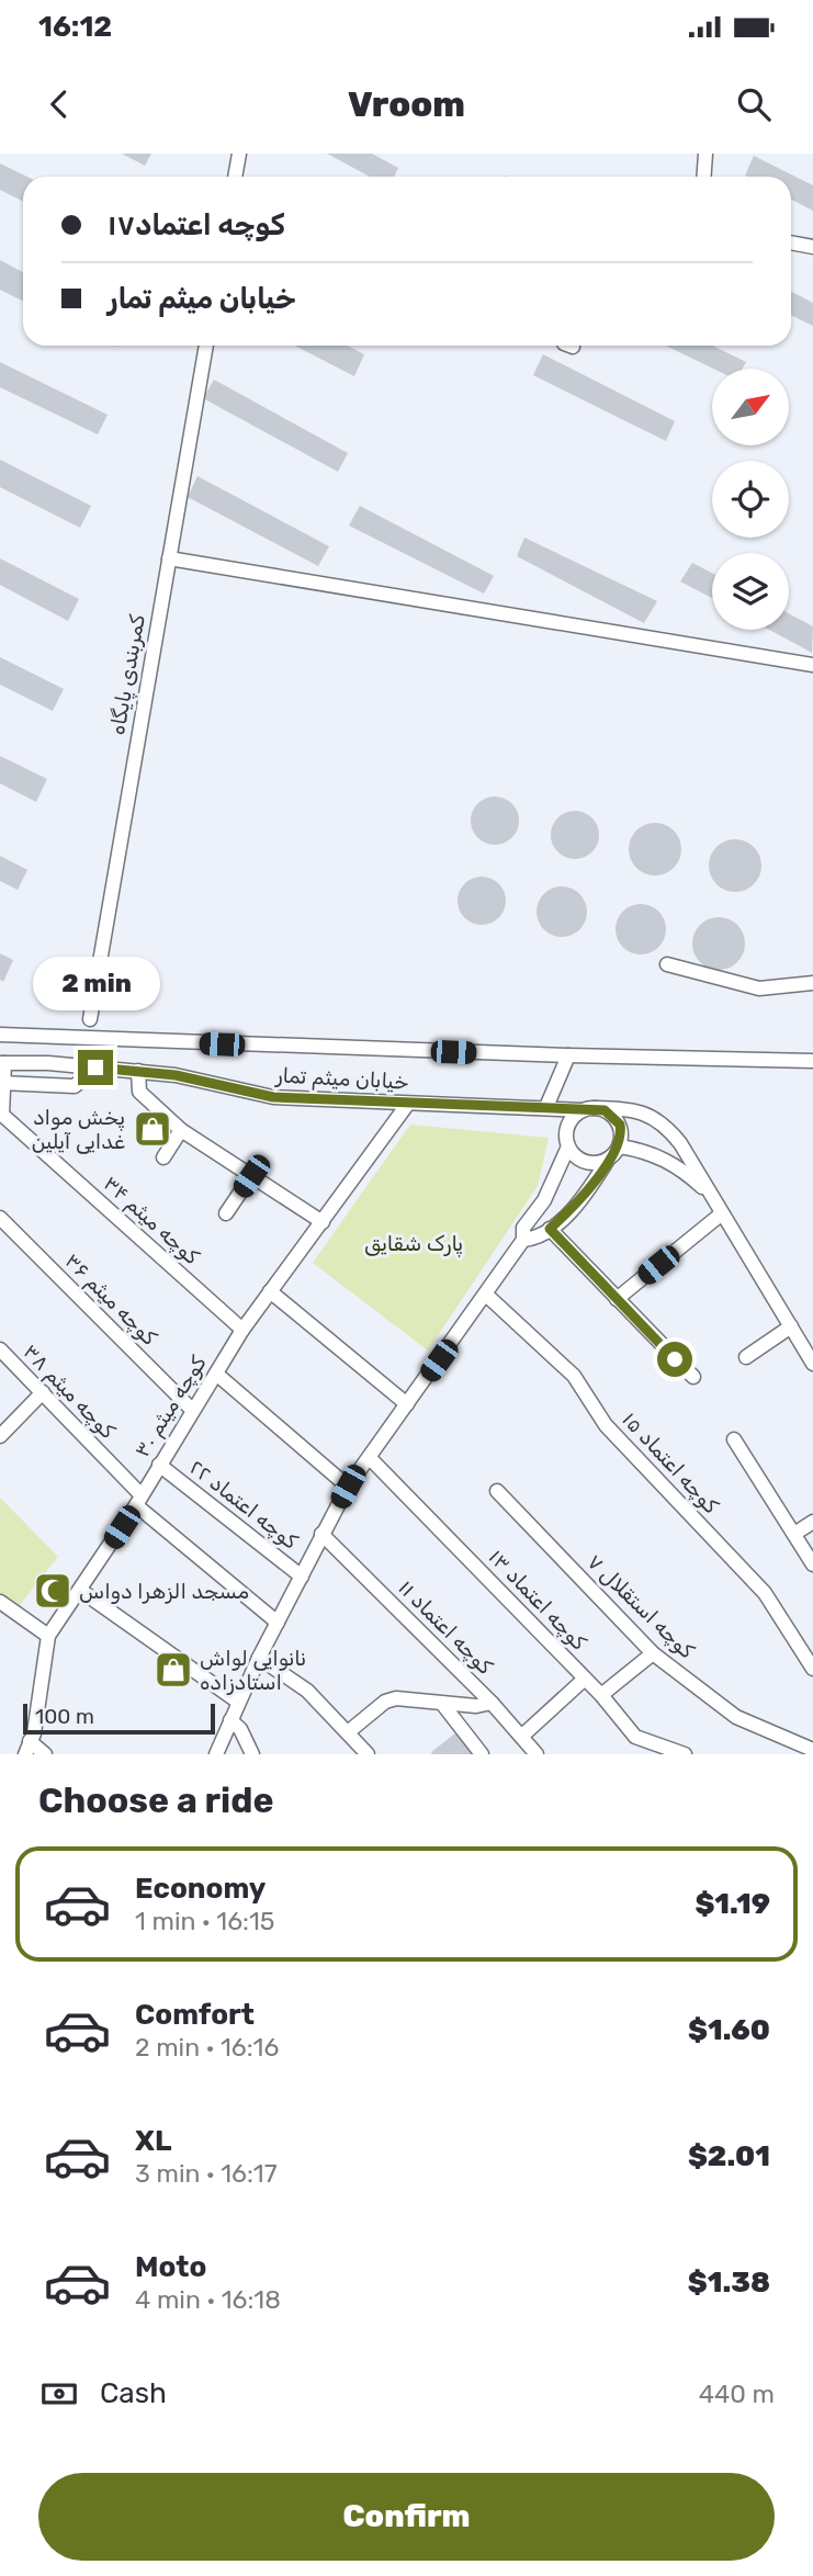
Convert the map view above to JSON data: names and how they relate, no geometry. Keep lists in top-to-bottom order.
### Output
{
  "streets": {
    "street": [
      "کمربندی پایگاه",
      "خیابان میثم تمار",
      "کوچه میثم ۳۴",
      "کوچه میثم ۳۶",
      "کوچه میثم ۳۸",
      "کوچه میثم ۳۰",
      "کوچه اعتماد ۱۵",
      "کوچه اعتماد ۲۲",
      "کوچه اعتماد ۱۳",
      "کوچه استقلال ۷",
      "کوچه اعتماد ۱۱"
    ]
  },
  "crossings": [
    ["خیابان میثم تمار", "کوچه میثم ۳۴"],
    ["خیابان میثم تمار", "کوچه میثم ۳۰"],
    ["کوچه میثم ۳۴", "کوچه میثم ۳۰"],
    ["کوچه میثم ۳۶", "کوچه میثم ۳۰"],
    ["کوچه میثم ۳۸", "کوچه میثم ۳۰"],
    ["کوچه میثم ۳۰", "کوچه اعتماد ۲۲"]
  ],
  "parks": ["پارک شقایق"],
  "places": {
    "shop": ["پخش مواد غدایی آیلین", "نانوایی لواش استادزاده"],
    "mosque": ["مسجد الزهرا دواس"]
  },
  "scale_bar": "100 m",
  "north": "top right",
  "page": {
    "status": "16:12",
    "header": "Vroom",
    "banner": ["کوچه اعتماد۱۷", "خیابان میثم تمار"],
    "bubble": "2 min",
    "scale": "100 m",
    "heading": "Choose a ride",
    "list": [
      {
        "name": "Economy",
        "note": "1 min · 16:15",
        "value": "$1.19"
      },
      {
        "name": "Comfort",
        "note": "2 min · 16:16",
        "value": "$1.60"
      },
      {
        "name": "XL",
        "note": "3 min · 16:17",
        "value": "$2.01"
      },
      {
        "name": "Moto",
        "note": "4 min · 16:18",
        "value": "$1.38"
      }
    ],
    "pay": ["Cash", "440 m"],
    "buttons": "Confirm"
  }
}
